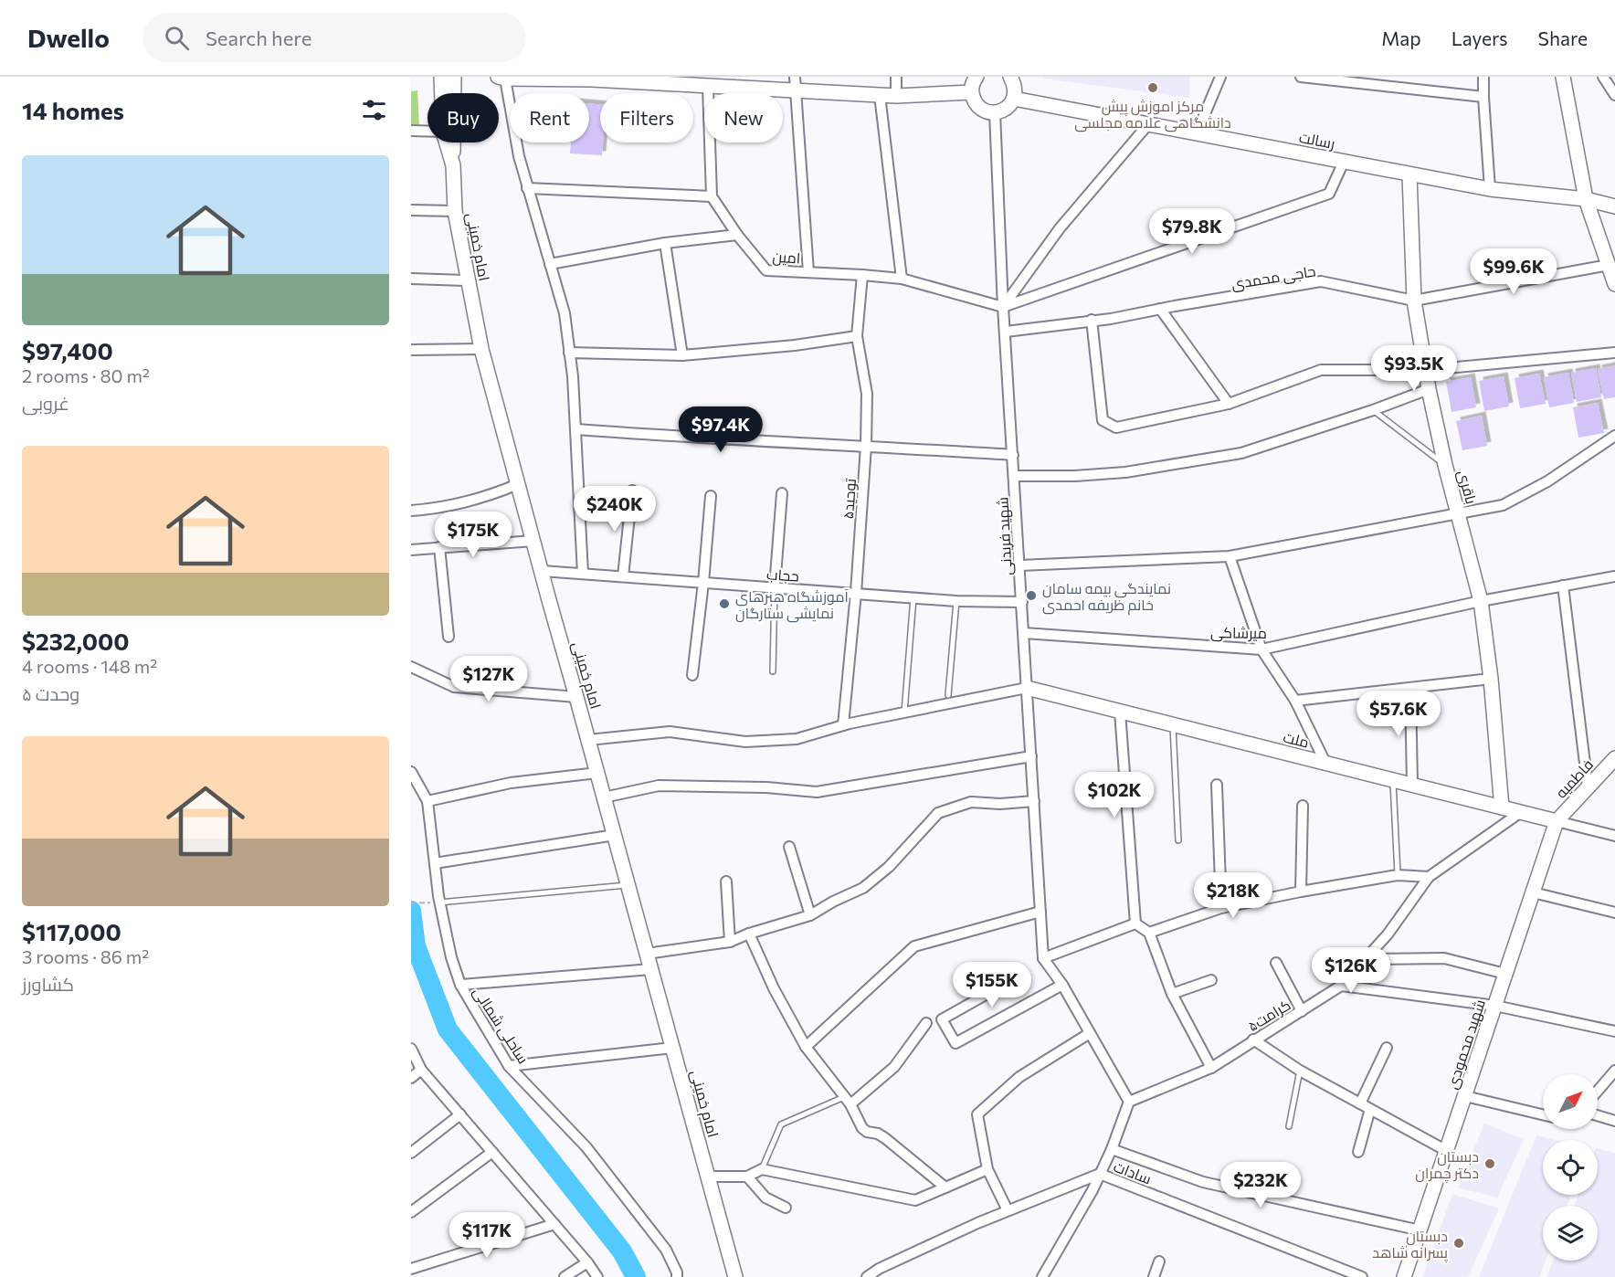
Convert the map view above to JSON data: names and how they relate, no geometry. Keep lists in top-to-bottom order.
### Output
{
  "streets": {
    "street": [
      "رسالت",
      "امام خمینی",
      "امین",
      "حاجی محمدی",
      "باقری",
      "توحید۵",
      "شهید فریدنی",
      "حجاب",
      "میرشاکی",
      "ملت",
      "فاطمیه",
      "کرامت۵",
      "ساحلی شمالی",
      "شهید محمودی",
      "سادات"
    ]
  },
  "crossings": [
    ["رسالت", "باقری"],
    ["امام خمینی", "حجاب"],
    ["امین", "توحید۵"],
    ["امین", "شهید فریدنی"],
    ["حاجی محمدی", "باقری"],
    ["حاجی محمدی", "شهید فریدنی"],
    ["باقری", "میرشاکی"],
    ["باقری", "ملت"],
    ["توحید۵", "حجاب"],
    ["شهید فریدنی", "حجاب"],
    ["شهید فریدنی", "میرشاکی"],
    ["شهید فریدنی", "ملت"],
    ["ملت", "فاطمیه"],
    ["ملت", "کرامت۵"],
    ["ملت", "شهید محمودی"],
    ["فاطمیه", "شهید محمودی"]
  ],
  "places": [
    "مرکز اموزش پیش دانشگاهی علامه مجلسی",
    "نمایندگی بیمه سامان خانم ظریفه احمدی",
    "آموزشگاه هنرهای نمایشی ستارگان",
    "دبستان دکتر چمران",
    "دبستان پسرانه شاهد"
  ],
  "north": "top right",
  "page": {
    "header": "Dwello",
    "search": "Search here",
    "nav": ["Map", "Layers", "Share"],
    "heading": "14 homes",
    "chip": [
      "Buy",
      "Rent",
      "Filters",
      "New"
    ],
    "list": [
      {
        "name": "$97,400",
        "note": "2 rooms · 80 m² · غروبی"
      },
      {
        "name": "$232,000",
        "note": "4 rooms · 148 m² · وحدت ۵"
      },
      {
        "name": "$117,000",
        "note": "3 rooms · 86 m² · کشاورز"
      }
    ],
    "price": [
      "$79.8K",
      "$99.6K",
      "$93.5K",
      "$97.4K",
      "$240K",
      "$175K",
      "$127K",
      "$57.6K",
      "$102K",
      "$218K",
      "$126K",
      "$155K",
      "$232K",
      "$117K"
    ]
  }
}
